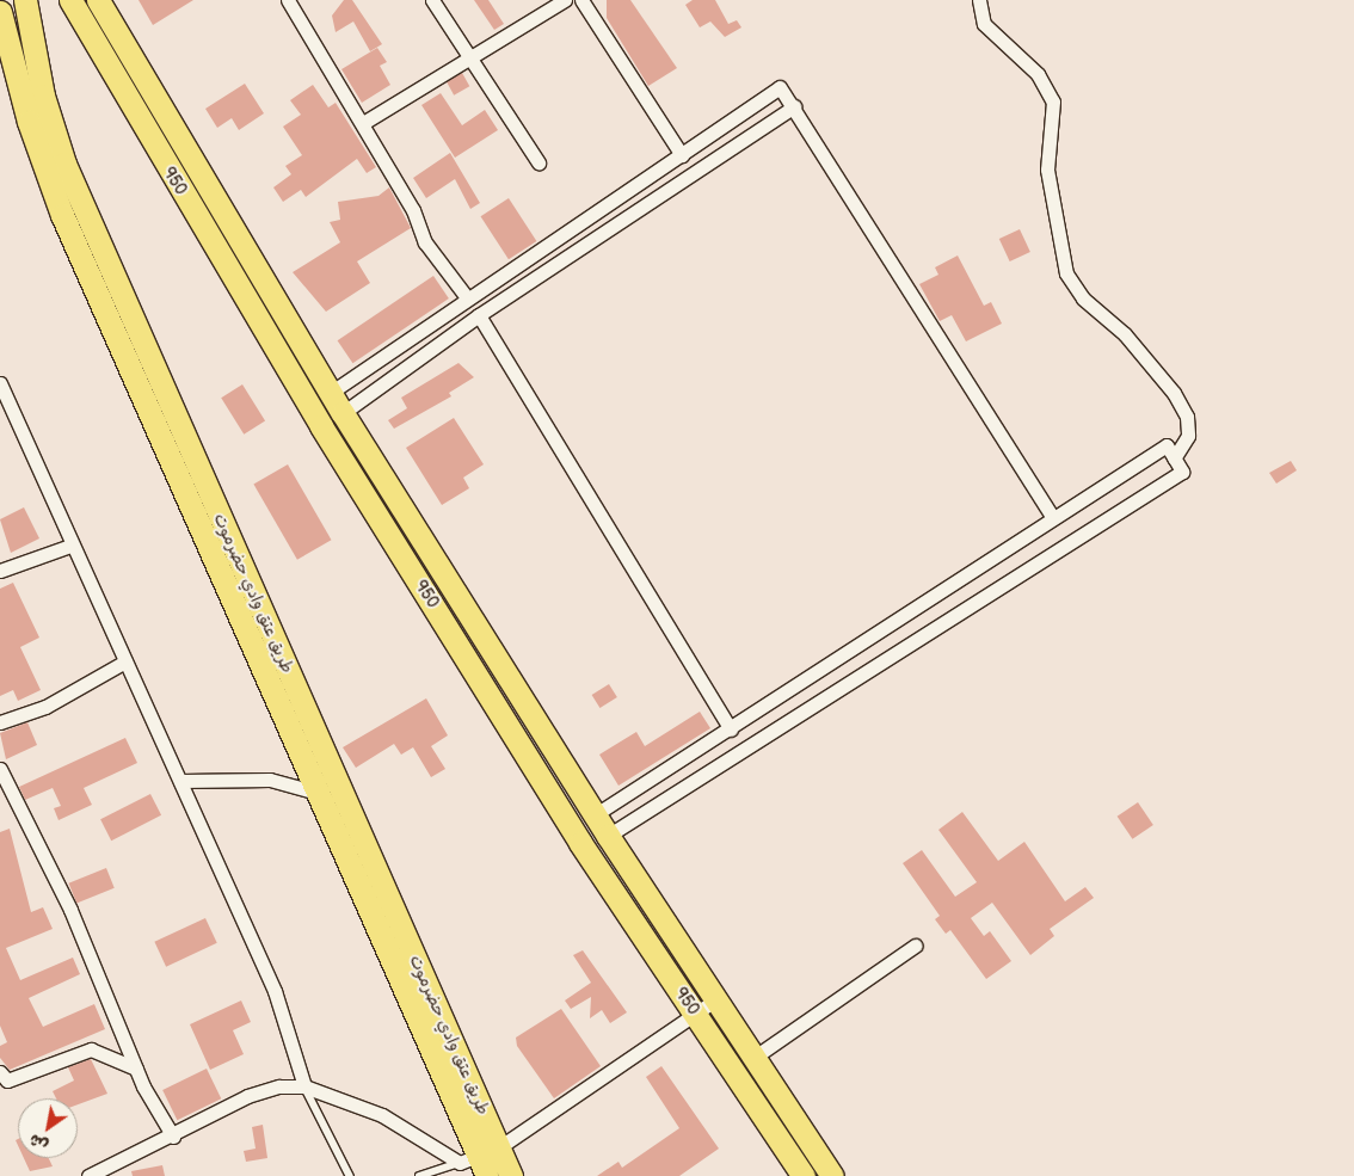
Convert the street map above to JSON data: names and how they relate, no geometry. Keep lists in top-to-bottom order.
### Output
{
  "streets": {
    "main road": ["950", "طريق عتق وادي حضرموت"]
  },
  "north": "bottom left"
}
